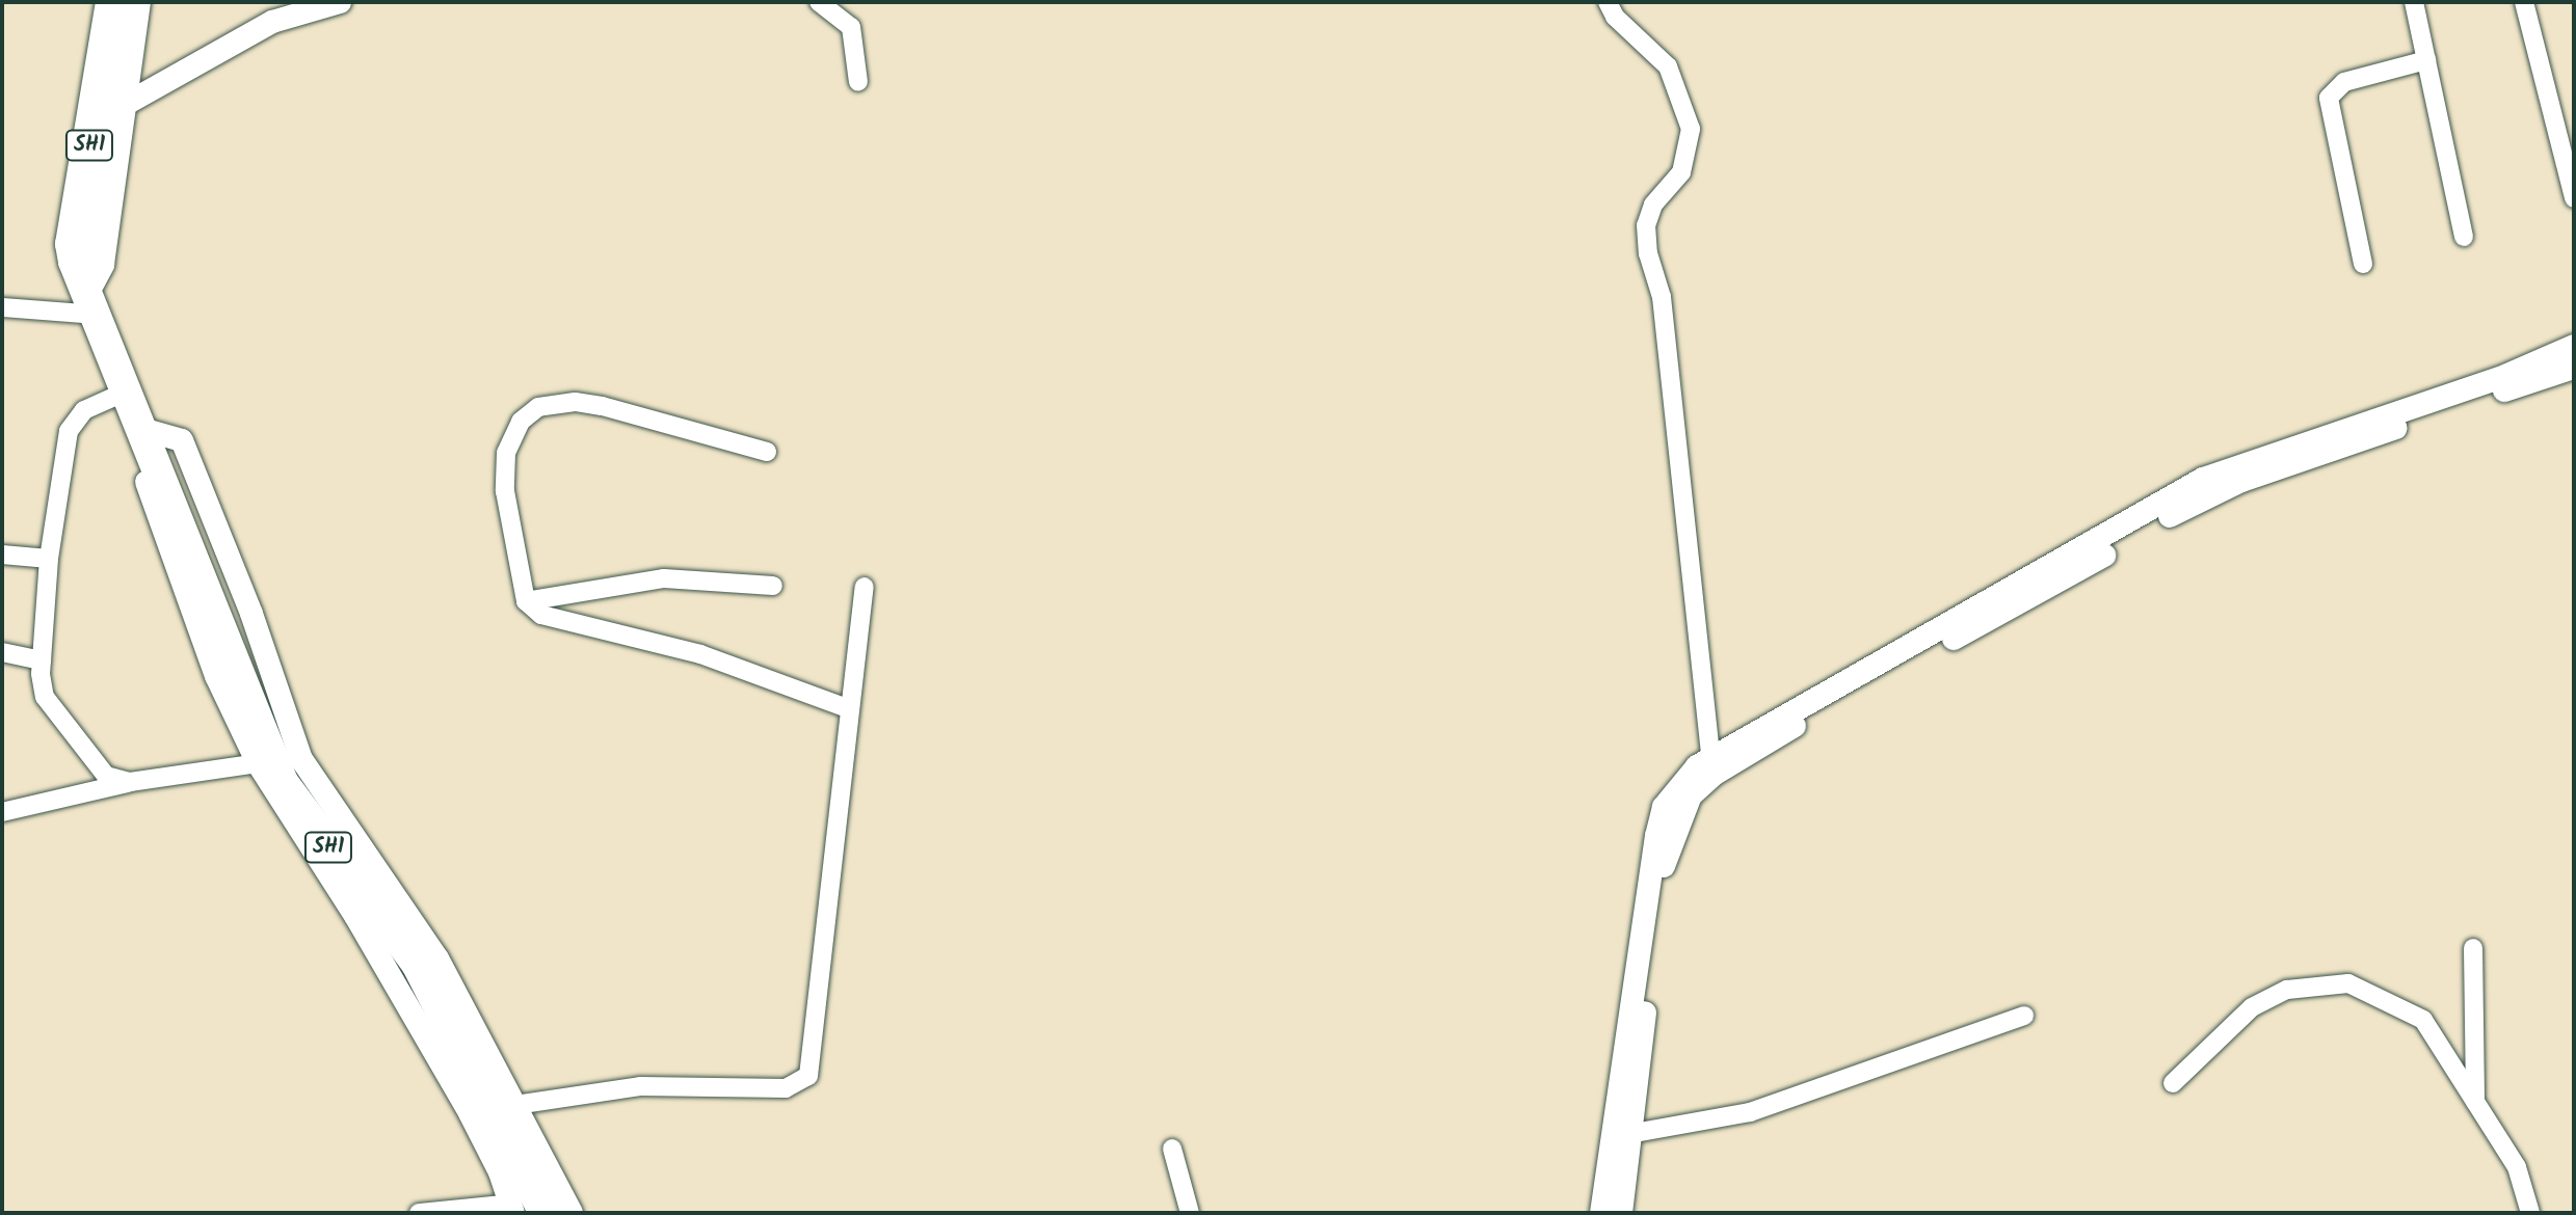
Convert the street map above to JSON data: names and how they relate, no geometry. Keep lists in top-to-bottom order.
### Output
{
  "streets": {
    "main road": ["SH1"]
  }
}
